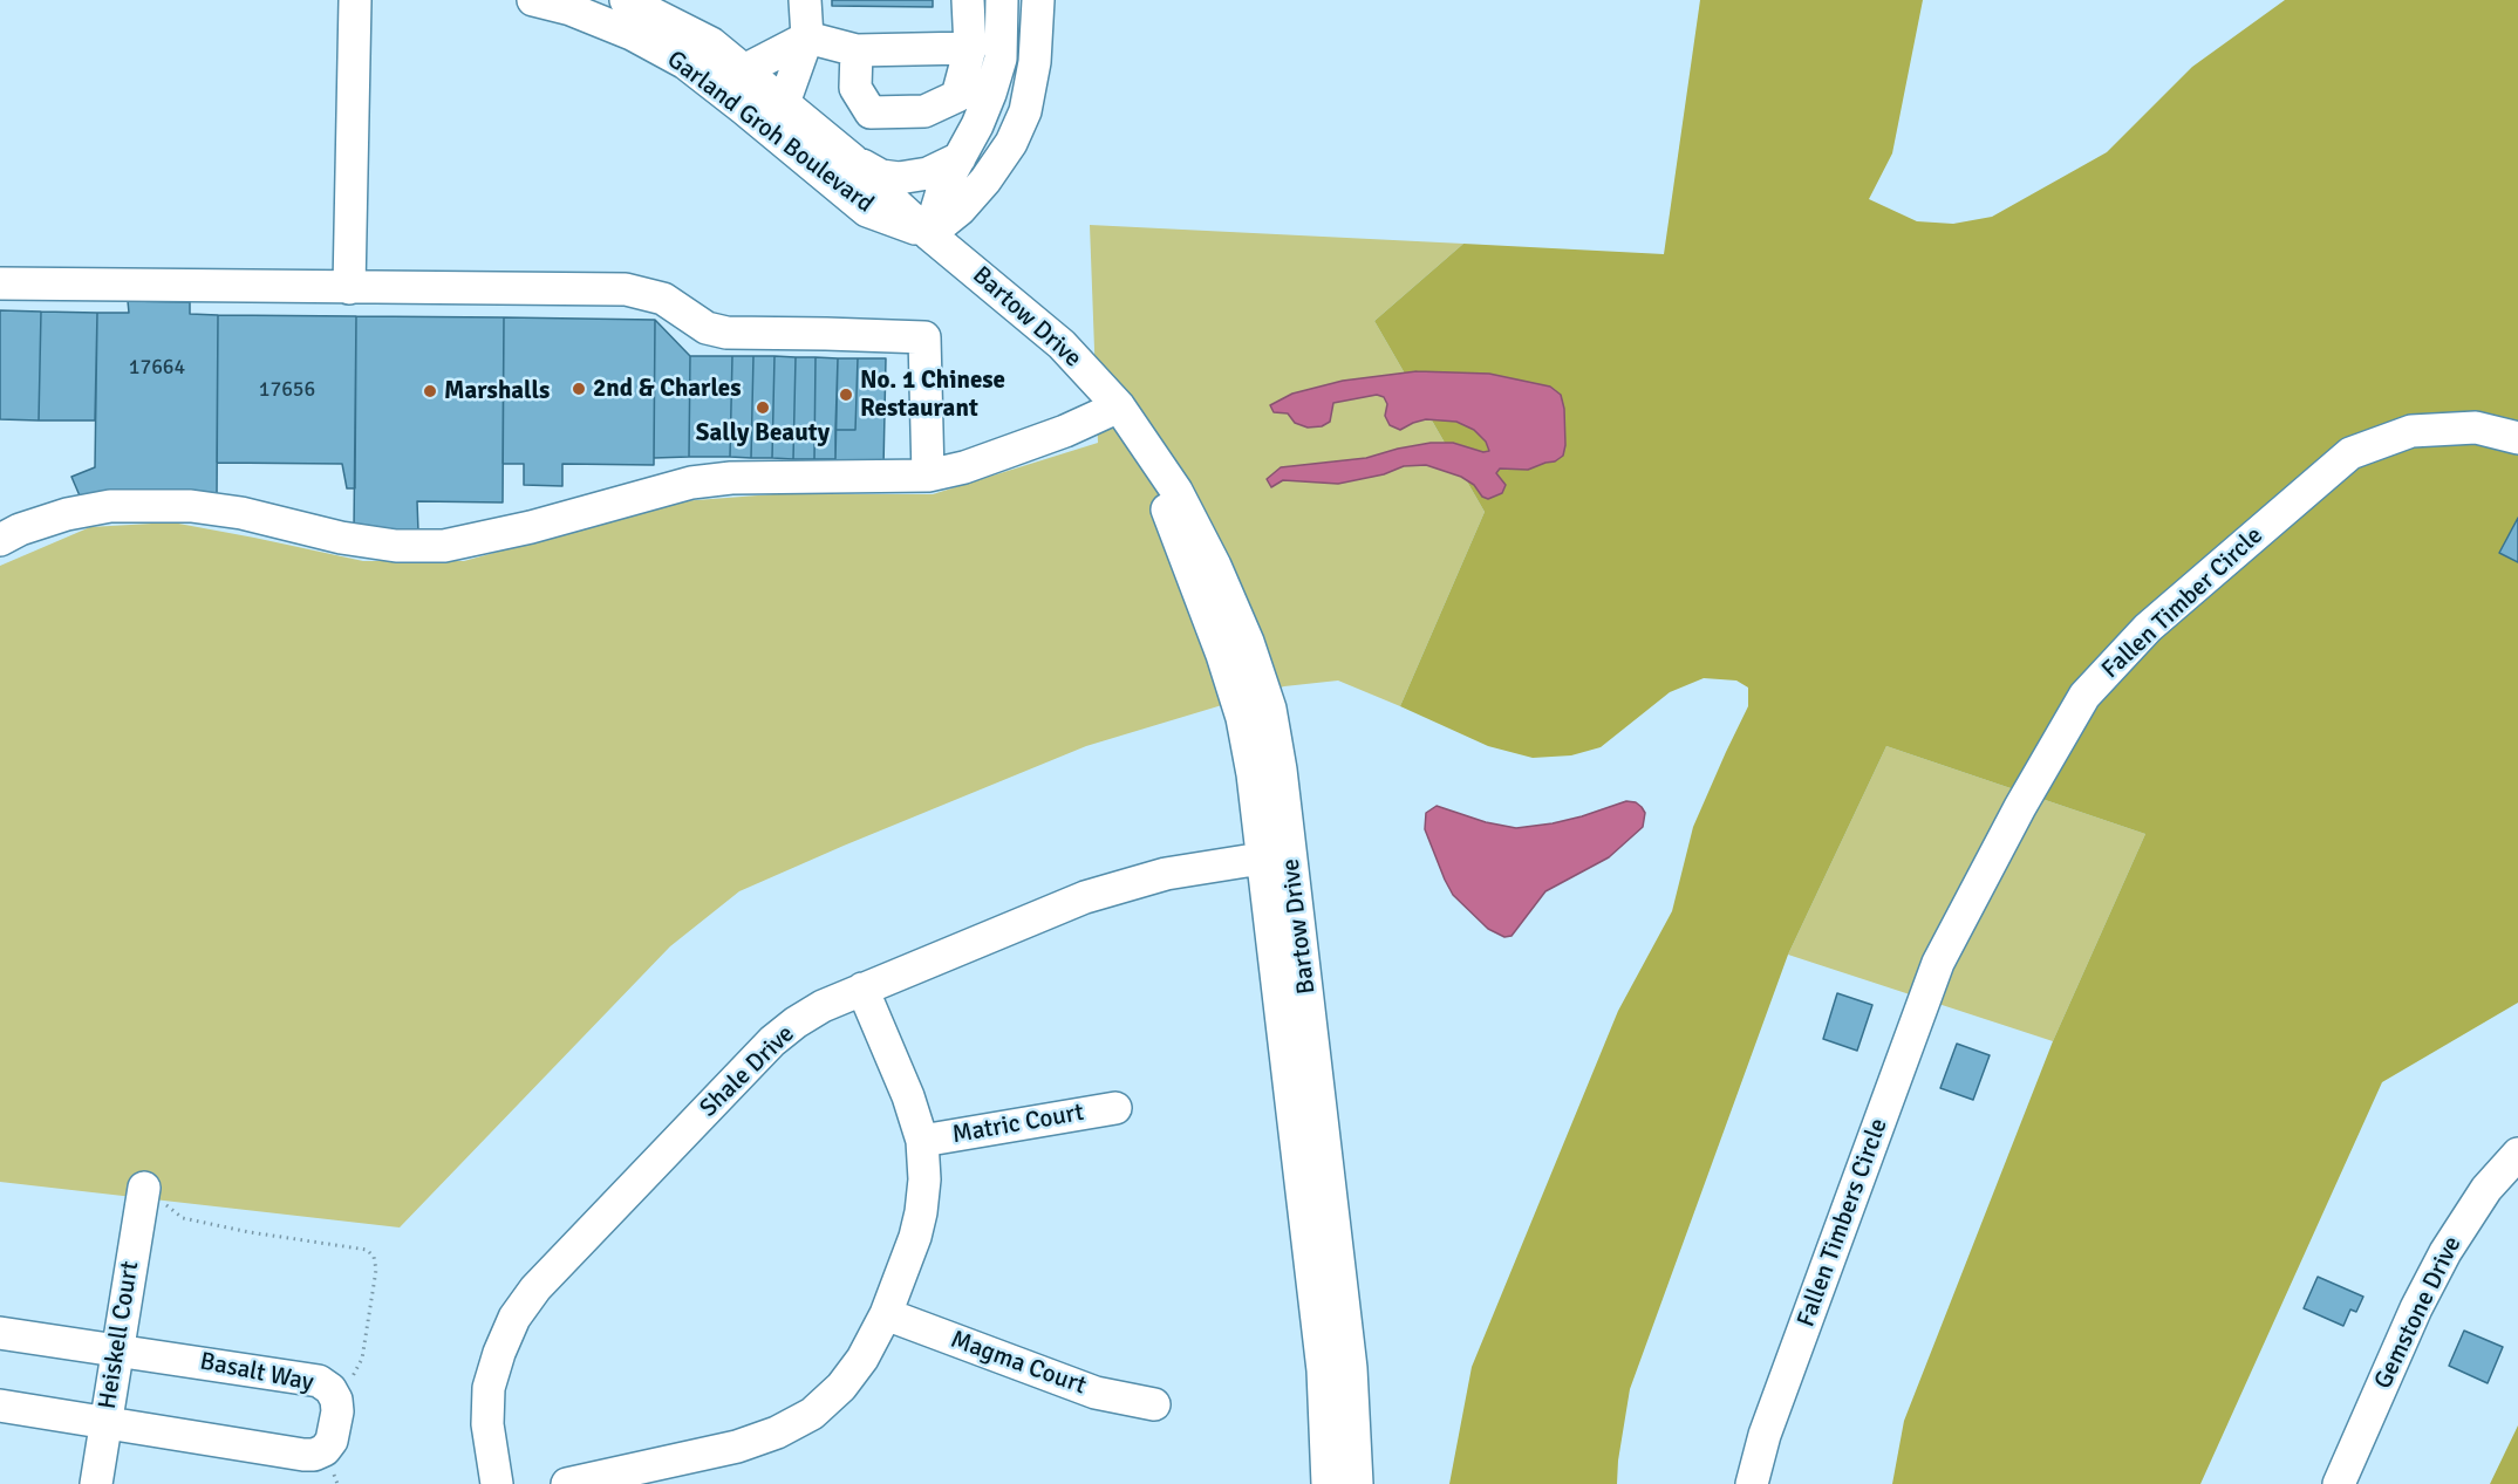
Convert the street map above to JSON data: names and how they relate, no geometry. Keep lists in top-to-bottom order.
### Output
{
  "streets": {
    "street": [
      "Garland Groh Boulevard",
      "Bartow Drive",
      "Fallen Timber Circle",
      "Shale Drive",
      "Matric Court",
      "Fallen Timbers Circle",
      "Gemstone Drive",
      "Heiskell Court",
      "Magma Court",
      "Basalt Way"
    ]
  },
  "crossings": [
    ["Garland Groh Boulevard", "Bartow Drive"],
    ["Bartow Drive", "Shale Drive"],
    ["Fallen Timber Circle", "Fallen Timbers Circle"],
    ["Heiskell Court", "Basalt Way"]
  ],
  "places": [
    "2nd & Charles",
    "Marshalls",
    "No. 1 Chinese Restaurant",
    "Sally Beauty"
  ],
  "house_numbers": ["17664", "17656"]
}
